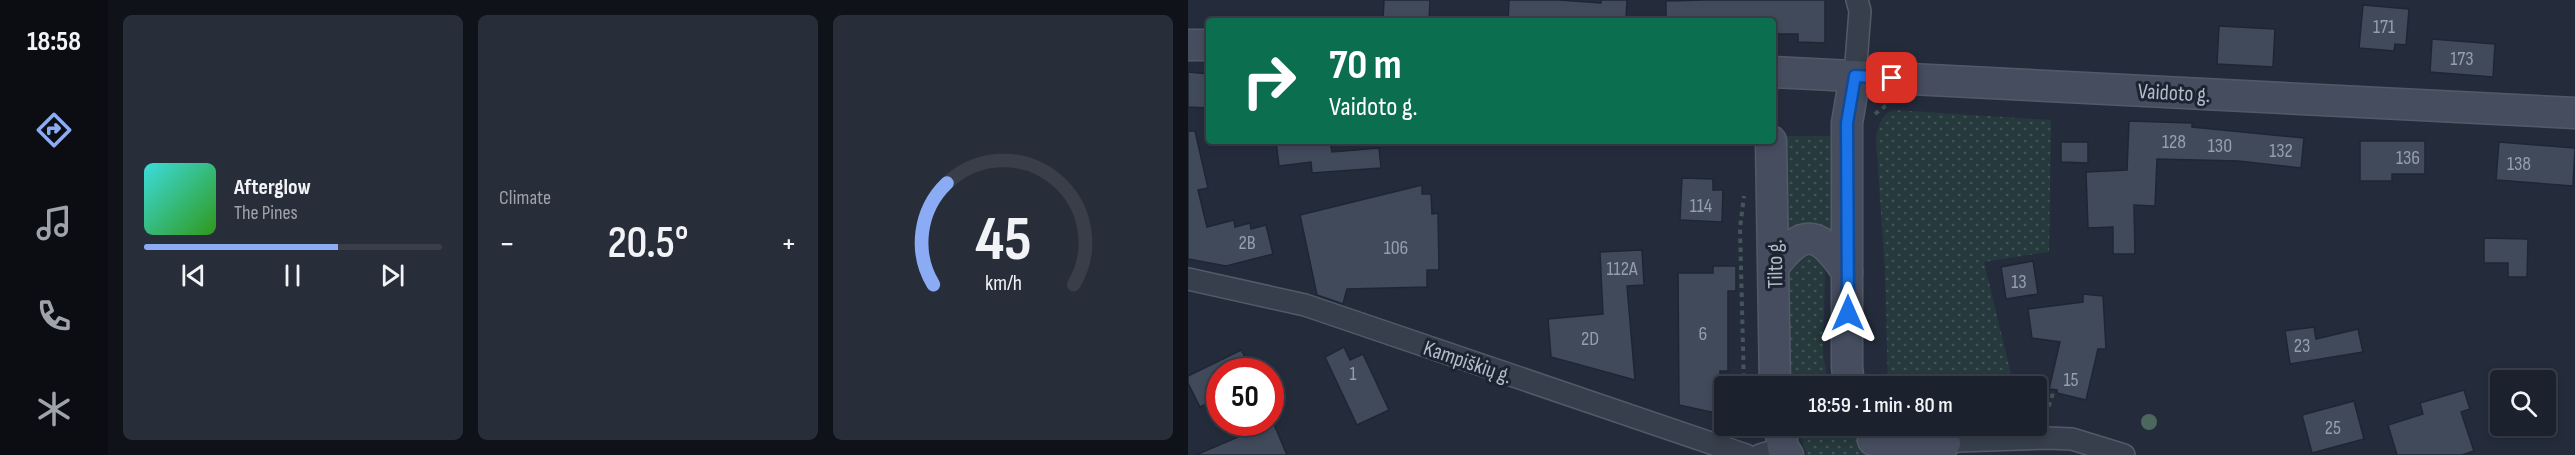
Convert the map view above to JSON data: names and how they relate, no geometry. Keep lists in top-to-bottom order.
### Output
{
  "streets": {
    "main road": ["Vaidoto g.", "Tilto g."],
    "street": ["Kampiškių g."]
  },
  "house_numbers": [
    "171",
    "173",
    "128",
    "130",
    "132",
    "136",
    "138",
    "114",
    "2B",
    "106",
    "112A",
    "13",
    "6",
    "2D",
    "23",
    "1",
    "15",
    "25"
  ],
  "page": {
    "tabs": "18:58",
    "tile": "Climate",
    "turn": ["70 m", "Vaidoto g."],
    "song": ["Afterglow", "The Pines"],
    "heat": ["−", "20.5°", "+"],
    "limit": "50",
    "trip": "18:59 · 1 min · 80 m",
    "gauge": ["45", "km/h"]
  }
}
